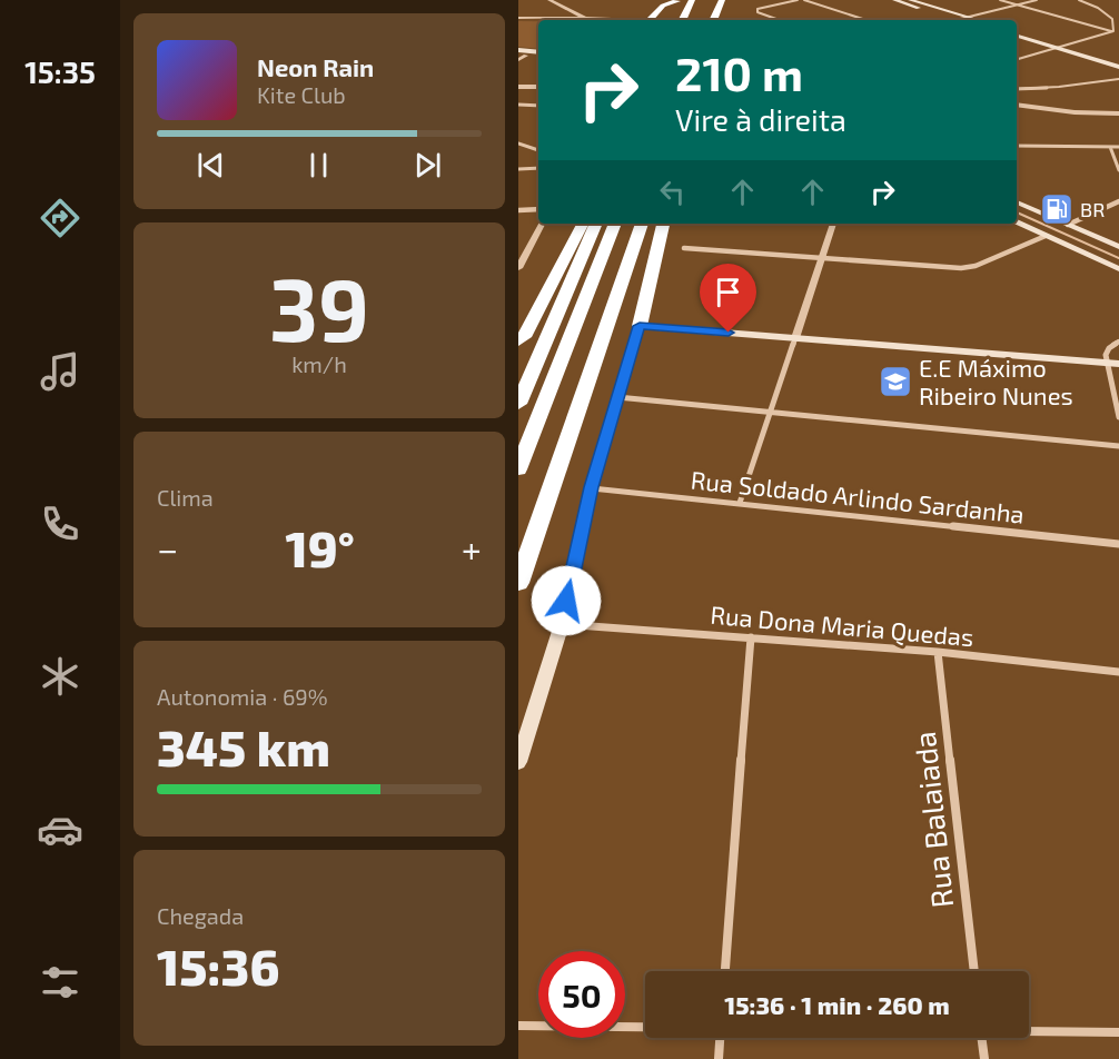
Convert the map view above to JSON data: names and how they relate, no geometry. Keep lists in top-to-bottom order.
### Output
{
  "streets": {
    "street": ["Rua Soldado Arlindo Sardanha", "Rua Dona Maria Quedas", "Rua Balaiada"]
  },
  "crossings": [
    ["Rua Dona Maria Quedas", "Rua Balaiada"]
  ],
  "places": {
    "fuel station": ["BR"],
    "school or university": ["E.E Máximo Ribeiro Nunes"]
  },
  "page": {
    "tabs": "15:35",
    "turn": ["210 m", "Vire à direita"],
    "song": ["Neon Rain", "Kite Club"],
    "tile": [
      ["39", "km/h"],
      "Clima",
      ["Autonomia · 69%", "345 km"],
      ["Chegada", "15:36"]
    ],
    "heat": ["−", "19°", "+"],
    "limit": "50",
    "trip": "15:36 · 1 min · 260 m"
  }
}
